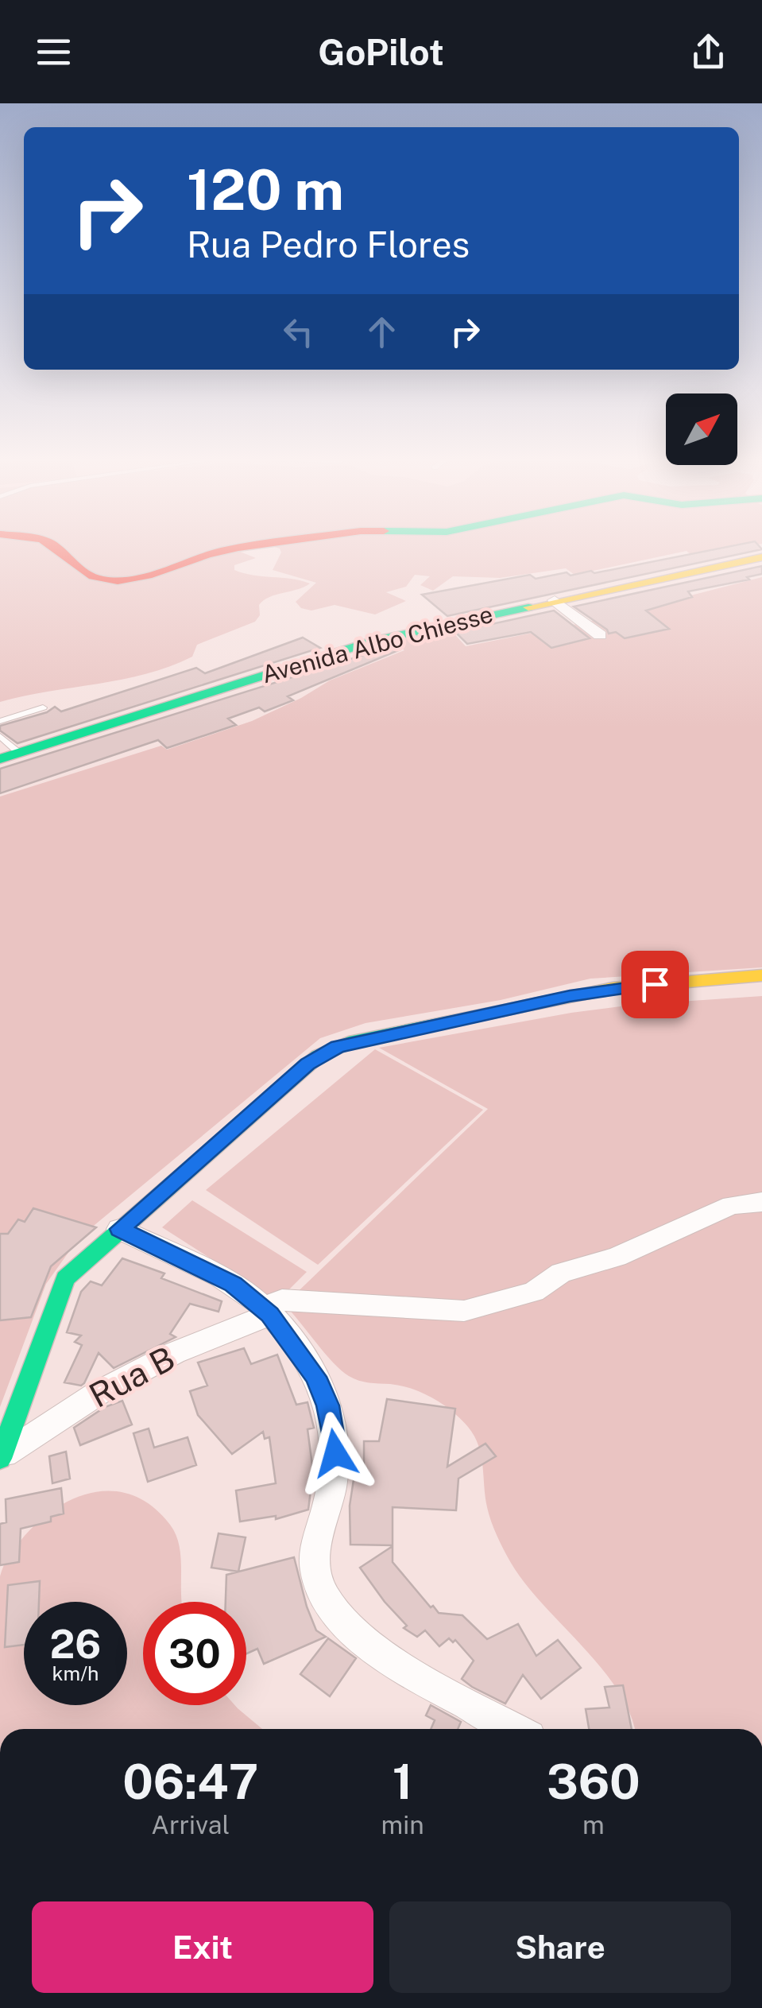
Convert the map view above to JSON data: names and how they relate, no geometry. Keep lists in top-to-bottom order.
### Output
{
  "streets": {
    "street": ["Avenida Albo Chiesse", "Rua B"]
  },
  "north": "top right",
  "page": {
    "header": "GoPilot",
    "turn": ["120 m", "Rua Pedro Flores"],
    "speed": "26 km/h",
    "limit": "30",
    "eta": [
      "06:47",
      "Arrival",
      "1",
      "min",
      "360",
      "m"
    ],
    "buttons": ["Exit", "Share"]
  }
}
